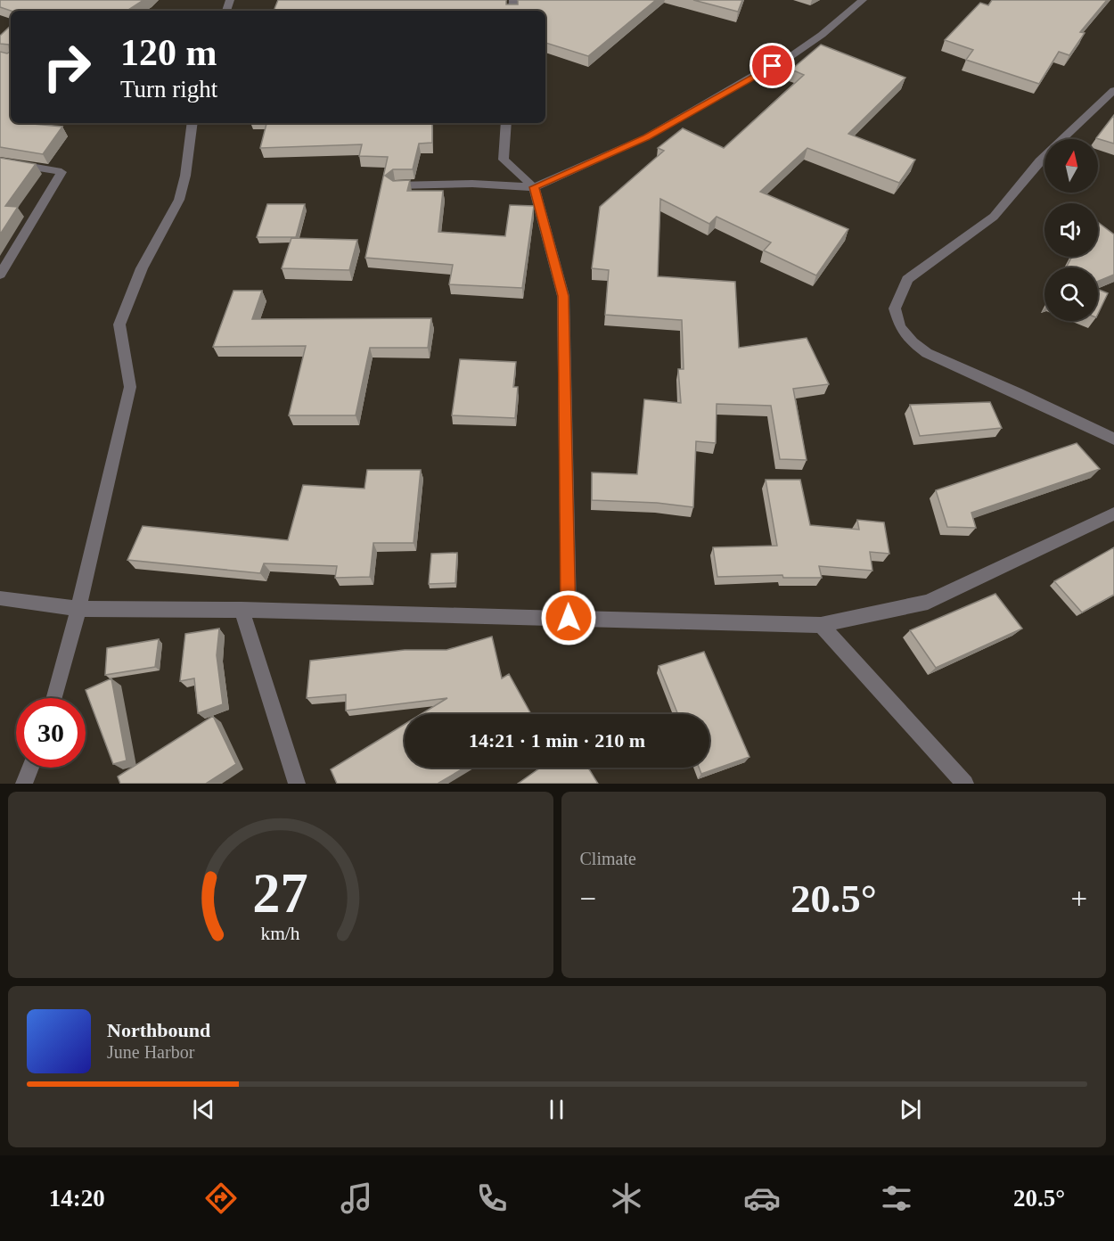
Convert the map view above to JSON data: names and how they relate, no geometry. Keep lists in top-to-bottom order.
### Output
{
  "north": "top",
  "page": {
    "turn": ["120 m", "Turn right"],
    "limit": "30",
    "trip": "14:21 · 1 min · 210 m",
    "tile": "Climate",
    "heat": ["−", "20.5°", "+"],
    "song": ["Northbound", "June Harbor"],
    "tabs": ["14:20", "20.5°"],
    "gauge": ["27", "km/h"]
  }
}
